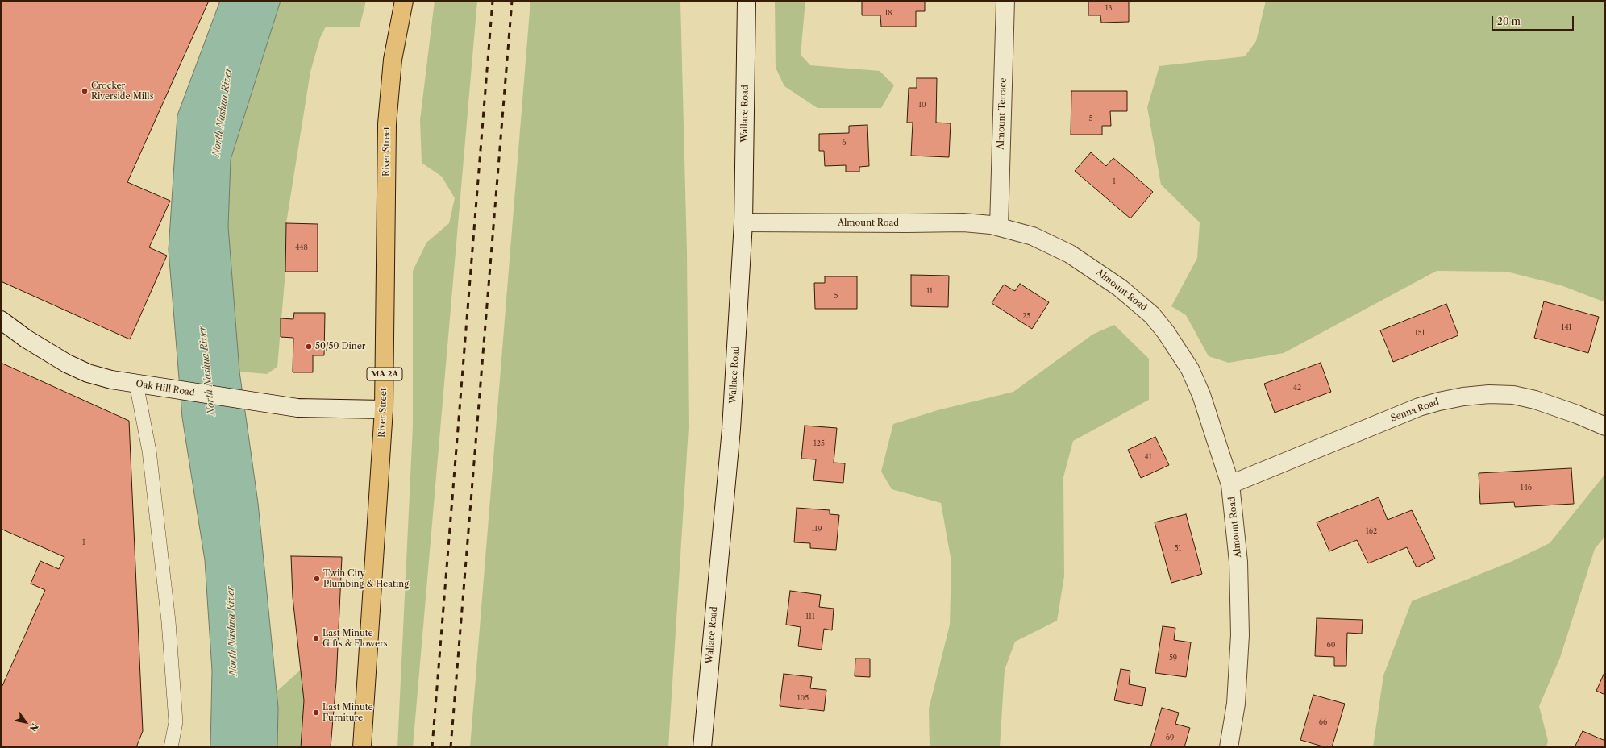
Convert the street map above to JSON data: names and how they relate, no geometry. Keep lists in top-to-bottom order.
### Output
{
  "streets": {
    "highway": ["River Street", "MA 2A"],
    "street": [
      "Wallace Road",
      "Almount Terrace",
      "Almount Road",
      "Oak Hill Road",
      "Senna Road"
    ]
  },
  "crossings": [
    ["Wallace Road", "Almount Road"],
    ["Almount Terrace", "Almount Road"],
    ["River Street", "Oak Hill Road"],
    ["Almount Road", "Senna Road"]
  ],
  "water": ["North Nashua River"],
  "places": [
    "Crocker Riverside Mills",
    "50/50 Diner",
    "Twin City Plumbing & Heating",
    "Last Minute Gifts & Flowers",
    "Last Minute Furniture"
  ],
  "house_numbers": [
    "13",
    "18",
    "10",
    "5",
    "6",
    "1",
    "448",
    "11",
    "5",
    "25",
    "141",
    "151",
    "42",
    "125",
    "41",
    "146",
    "119",
    "162",
    "1",
    "51",
    "111",
    "60",
    "59",
    "105",
    "66",
    "69"
  ],
  "scale_bar": "20 m",
  "north": "bottom right"
}
